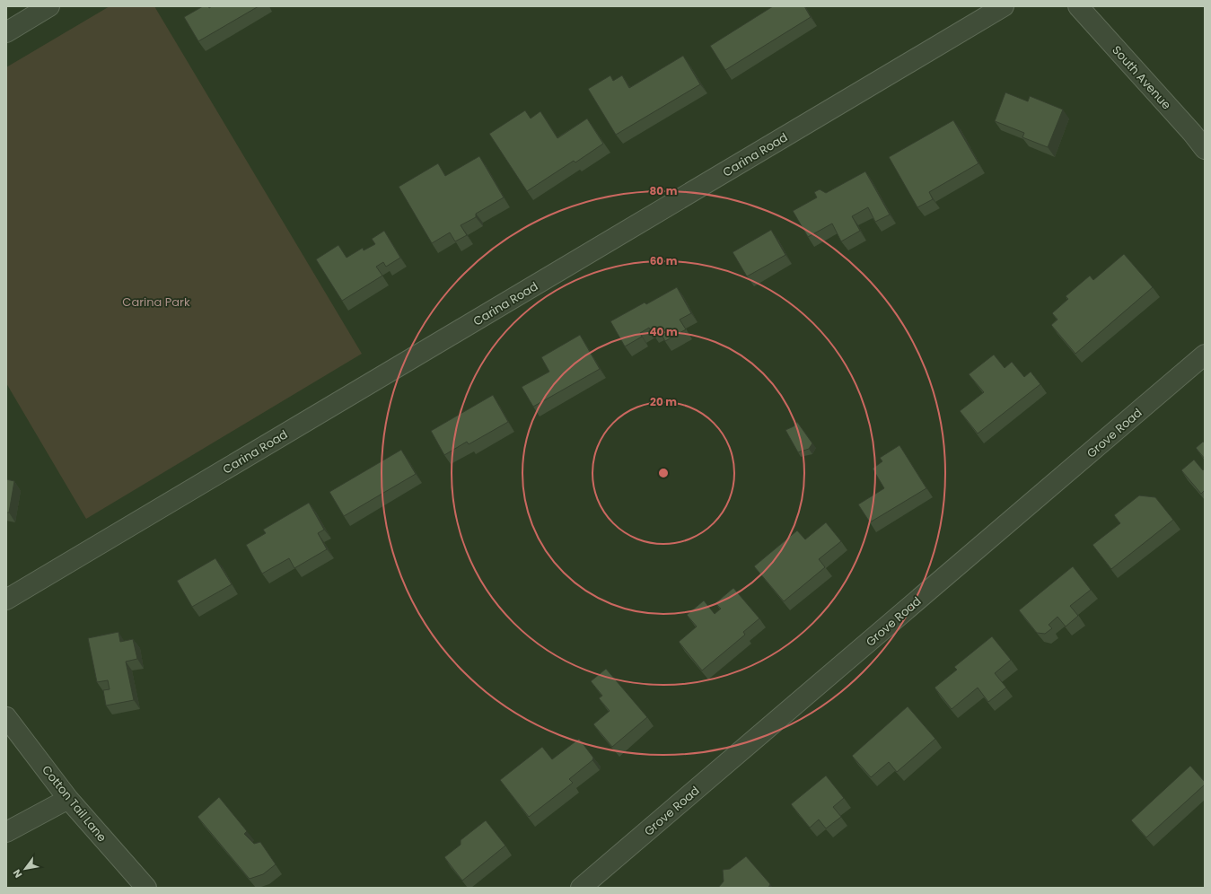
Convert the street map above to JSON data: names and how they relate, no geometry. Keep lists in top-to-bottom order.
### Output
{
  "streets": {
    "street": [
      "South Avenue",
      "Carina Road",
      "Grove Road",
      "Cotton Tail Lane"
    ]
  },
  "parks": ["Carina Park"],
  "north": "bottom left",
  "rings": [
    "80 m",
    "60 m",
    "40 m",
    "20 m"
  ]
}
